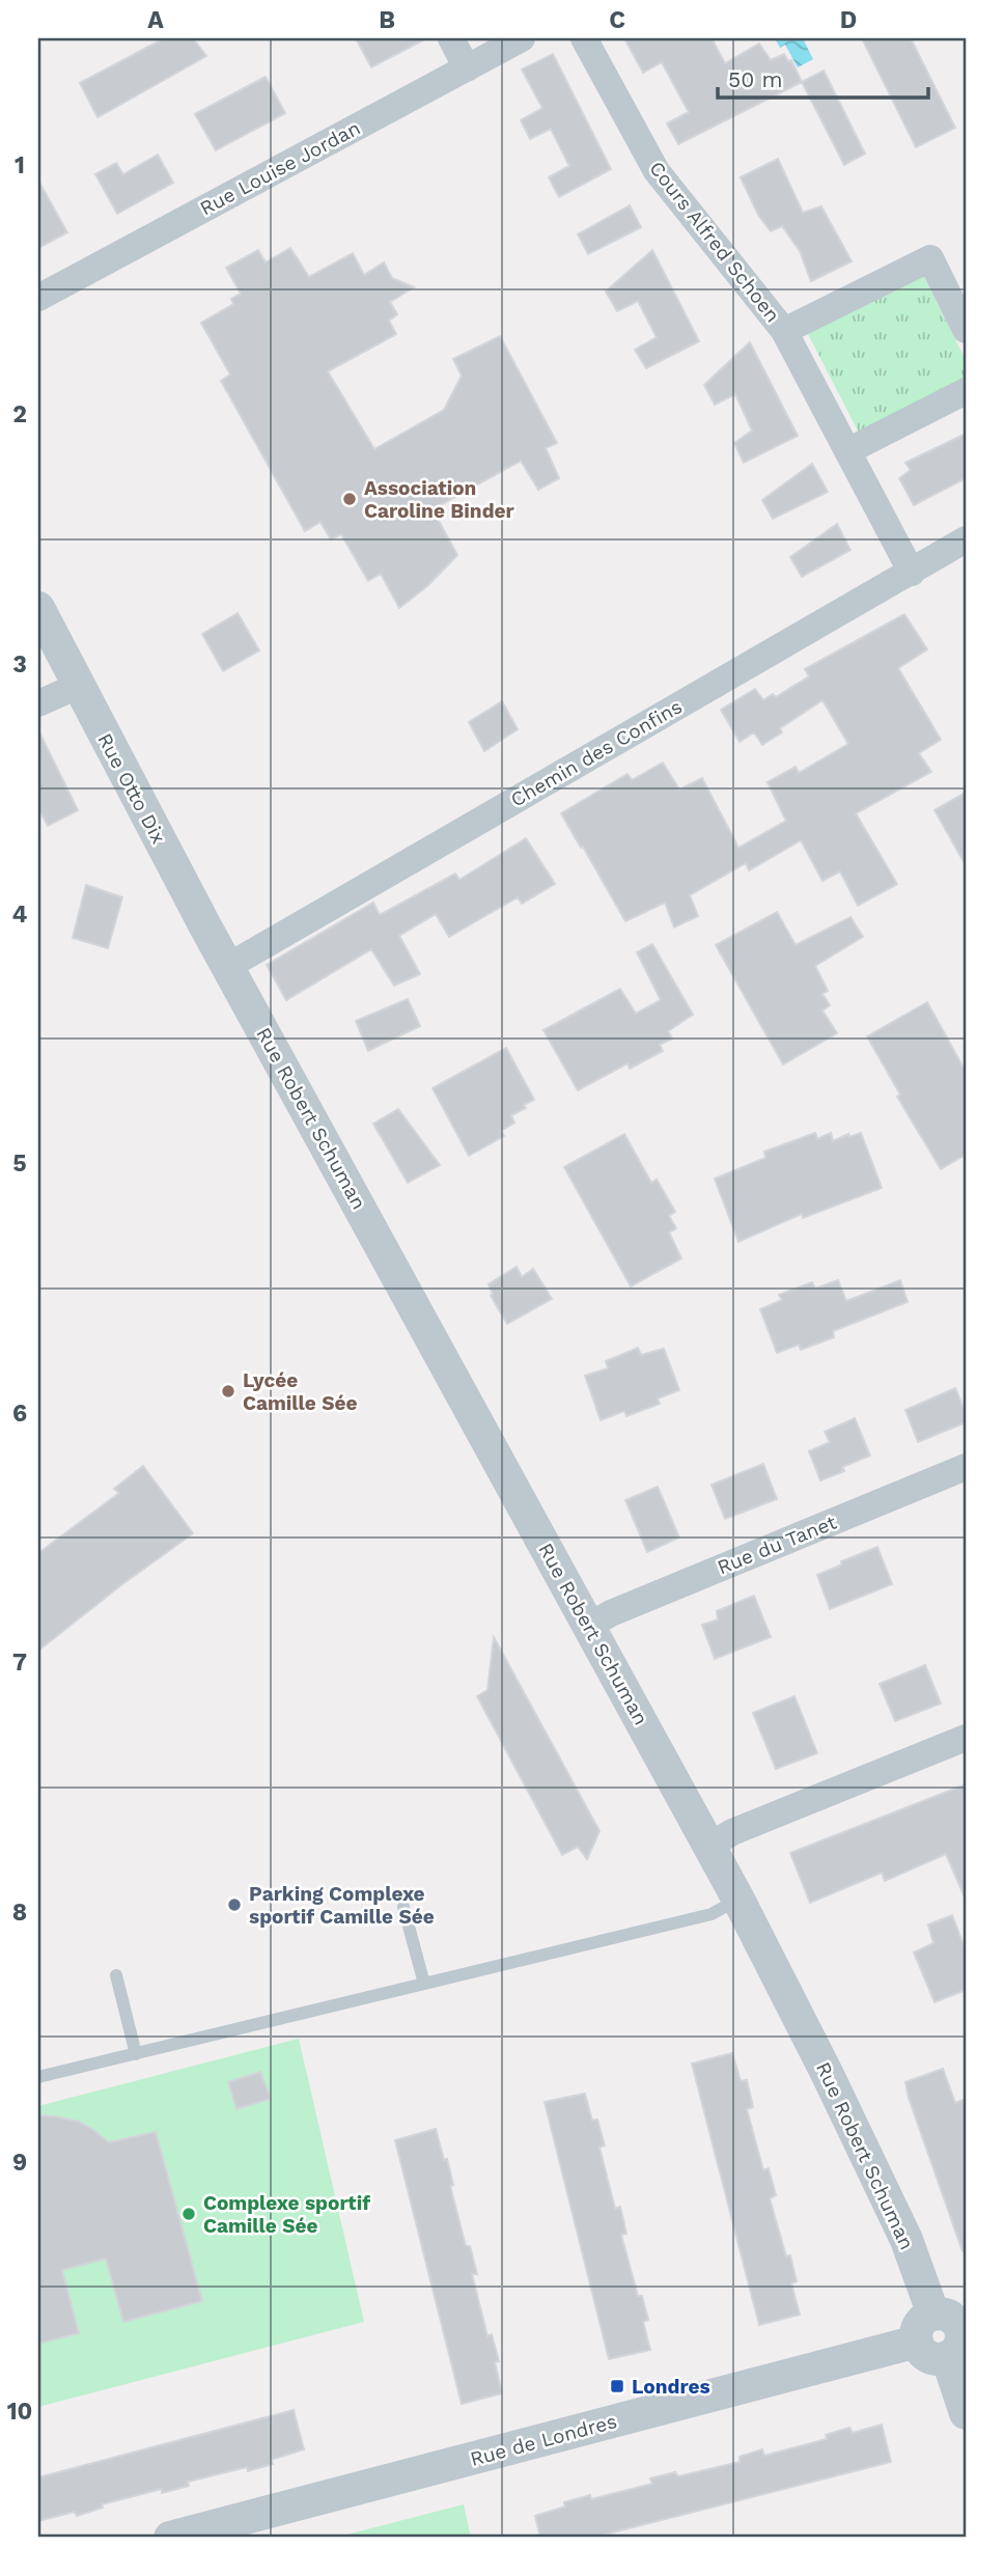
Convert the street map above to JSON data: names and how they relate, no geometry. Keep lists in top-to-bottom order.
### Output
{
  "streets": {
    "street": [
      "Rue Louise Jordan",
      "Cours Alfred Schoen",
      "Chemin des Confins",
      "Rue Otto Dix",
      "Rue Robert Schuman",
      "Rue du Tanet",
      "Rue de Londres"
    ]
  },
  "crossings": [
    ["Cours Alfred Schoen", "Chemin des Confins"],
    ["Chemin des Confins", "Rue Otto Dix"],
    ["Chemin des Confins", "Rue Robert Schuman"],
    ["Rue Otto Dix", "Rue Robert Schuman"],
    ["Rue Robert Schuman", "Rue du Tanet"],
    ["Rue Robert Schuman", "Rue de Londres"]
  ],
  "places": {
    "other": [
      "Association Caroline Binder",
      "Lycée Camille Sée",
      "Parking Complexe sportif Camille Sée",
      "Complexe sportif Camille Sée"
    ],
    "transit": ["Londres"]
  },
  "scale_bar": "50 m",
  "grid": {
    "columns": [
      "A",
      "B",
      "C",
      "D"
    ],
    "rows": [
      "1",
      "2",
      "3",
      "4",
      "5",
      "6",
      "7",
      "8",
      "9",
      "10"
    ]
  }
}
